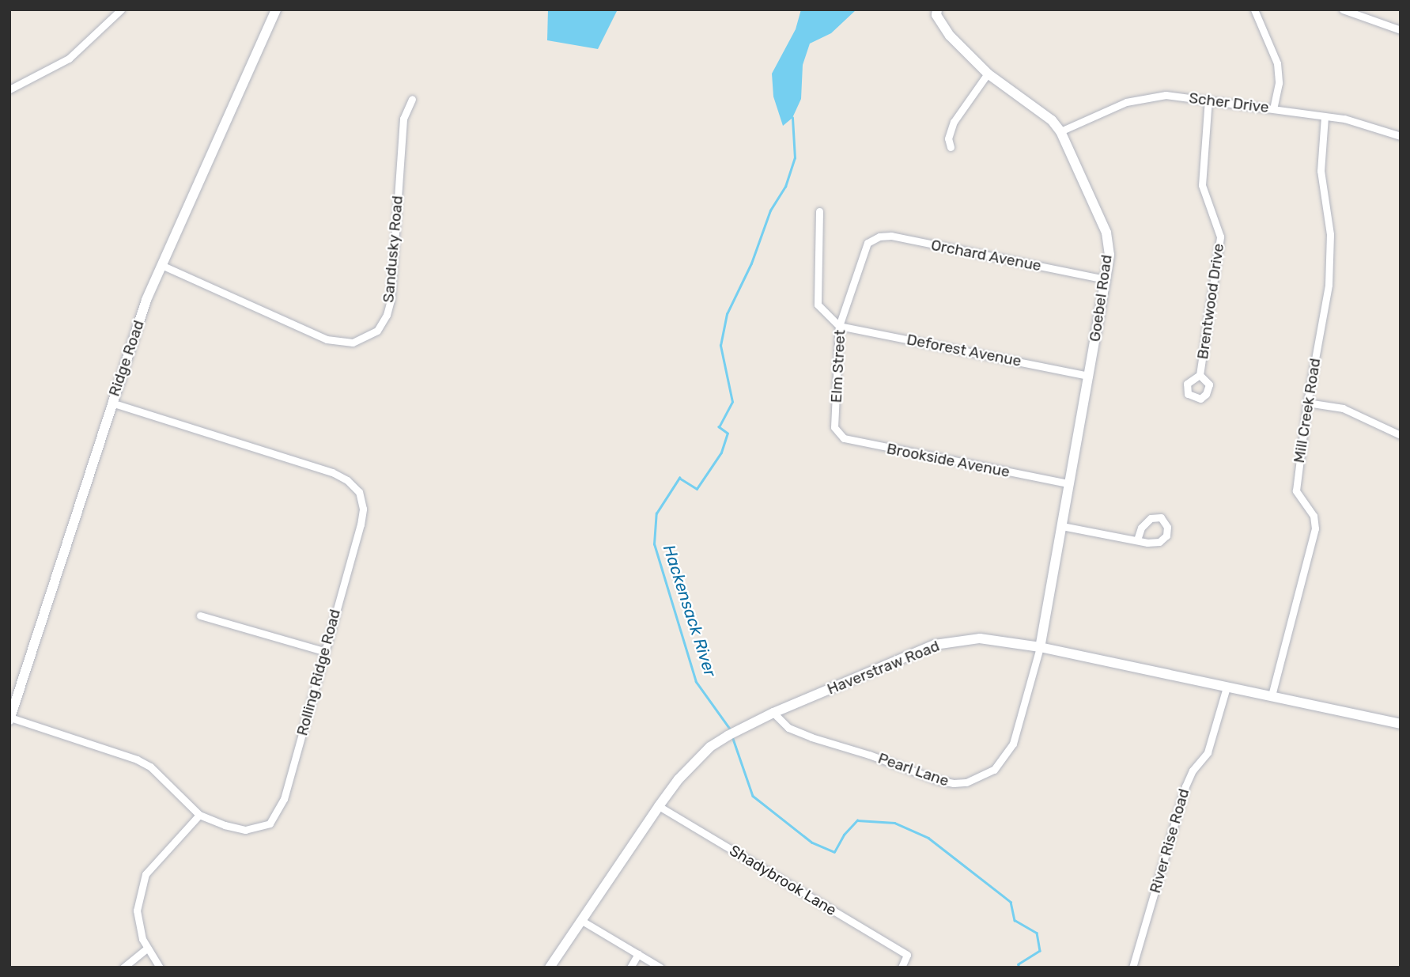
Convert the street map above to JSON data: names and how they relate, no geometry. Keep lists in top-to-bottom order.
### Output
{
  "streets": {
    "street": [
      "Scher Drive",
      "Sandusky Road",
      "Orchard Avenue",
      "Goebel Road",
      "Brentwood Drive",
      "Deforest Avenue",
      "Ridge Road",
      "Elm Street",
      "Mill Creek Road",
      "Brookside Avenue",
      "Haverstraw Road",
      "Rolling Ridge Road",
      "Pearl Lane",
      "River Rise Road",
      "Shadybrook Lane"
    ]
  },
  "crossings": [
    ["Scher Drive", "Goebel Road"],
    ["Scher Drive", "Brentwood Drive"],
    ["Scher Drive", "Mill Creek Road"],
    ["Sandusky Road", "Ridge Road"],
    ["Orchard Avenue", "Goebel Road"],
    ["Orchard Avenue", "Elm Street"],
    ["Goebel Road", "Deforest Avenue"],
    ["Goebel Road", "Brookside Avenue"],
    ["Goebel Road", "Haverstraw Road"],
    ["Goebel Road", "Pearl Lane"],
    ["Deforest Avenue", "Elm Street"],
    ["Ridge Road", "Rolling Ridge Road"],
    ["Elm Street", "Brookside Avenue"],
    ["Mill Creek Road", "Haverstraw Road"],
    ["Haverstraw Road", "Pearl Lane"],
    ["Haverstraw Road", "River Rise Road"],
    ["Haverstraw Road", "Shadybrook Lane"]
  ],
  "water": ["Hackensack River"]
}
